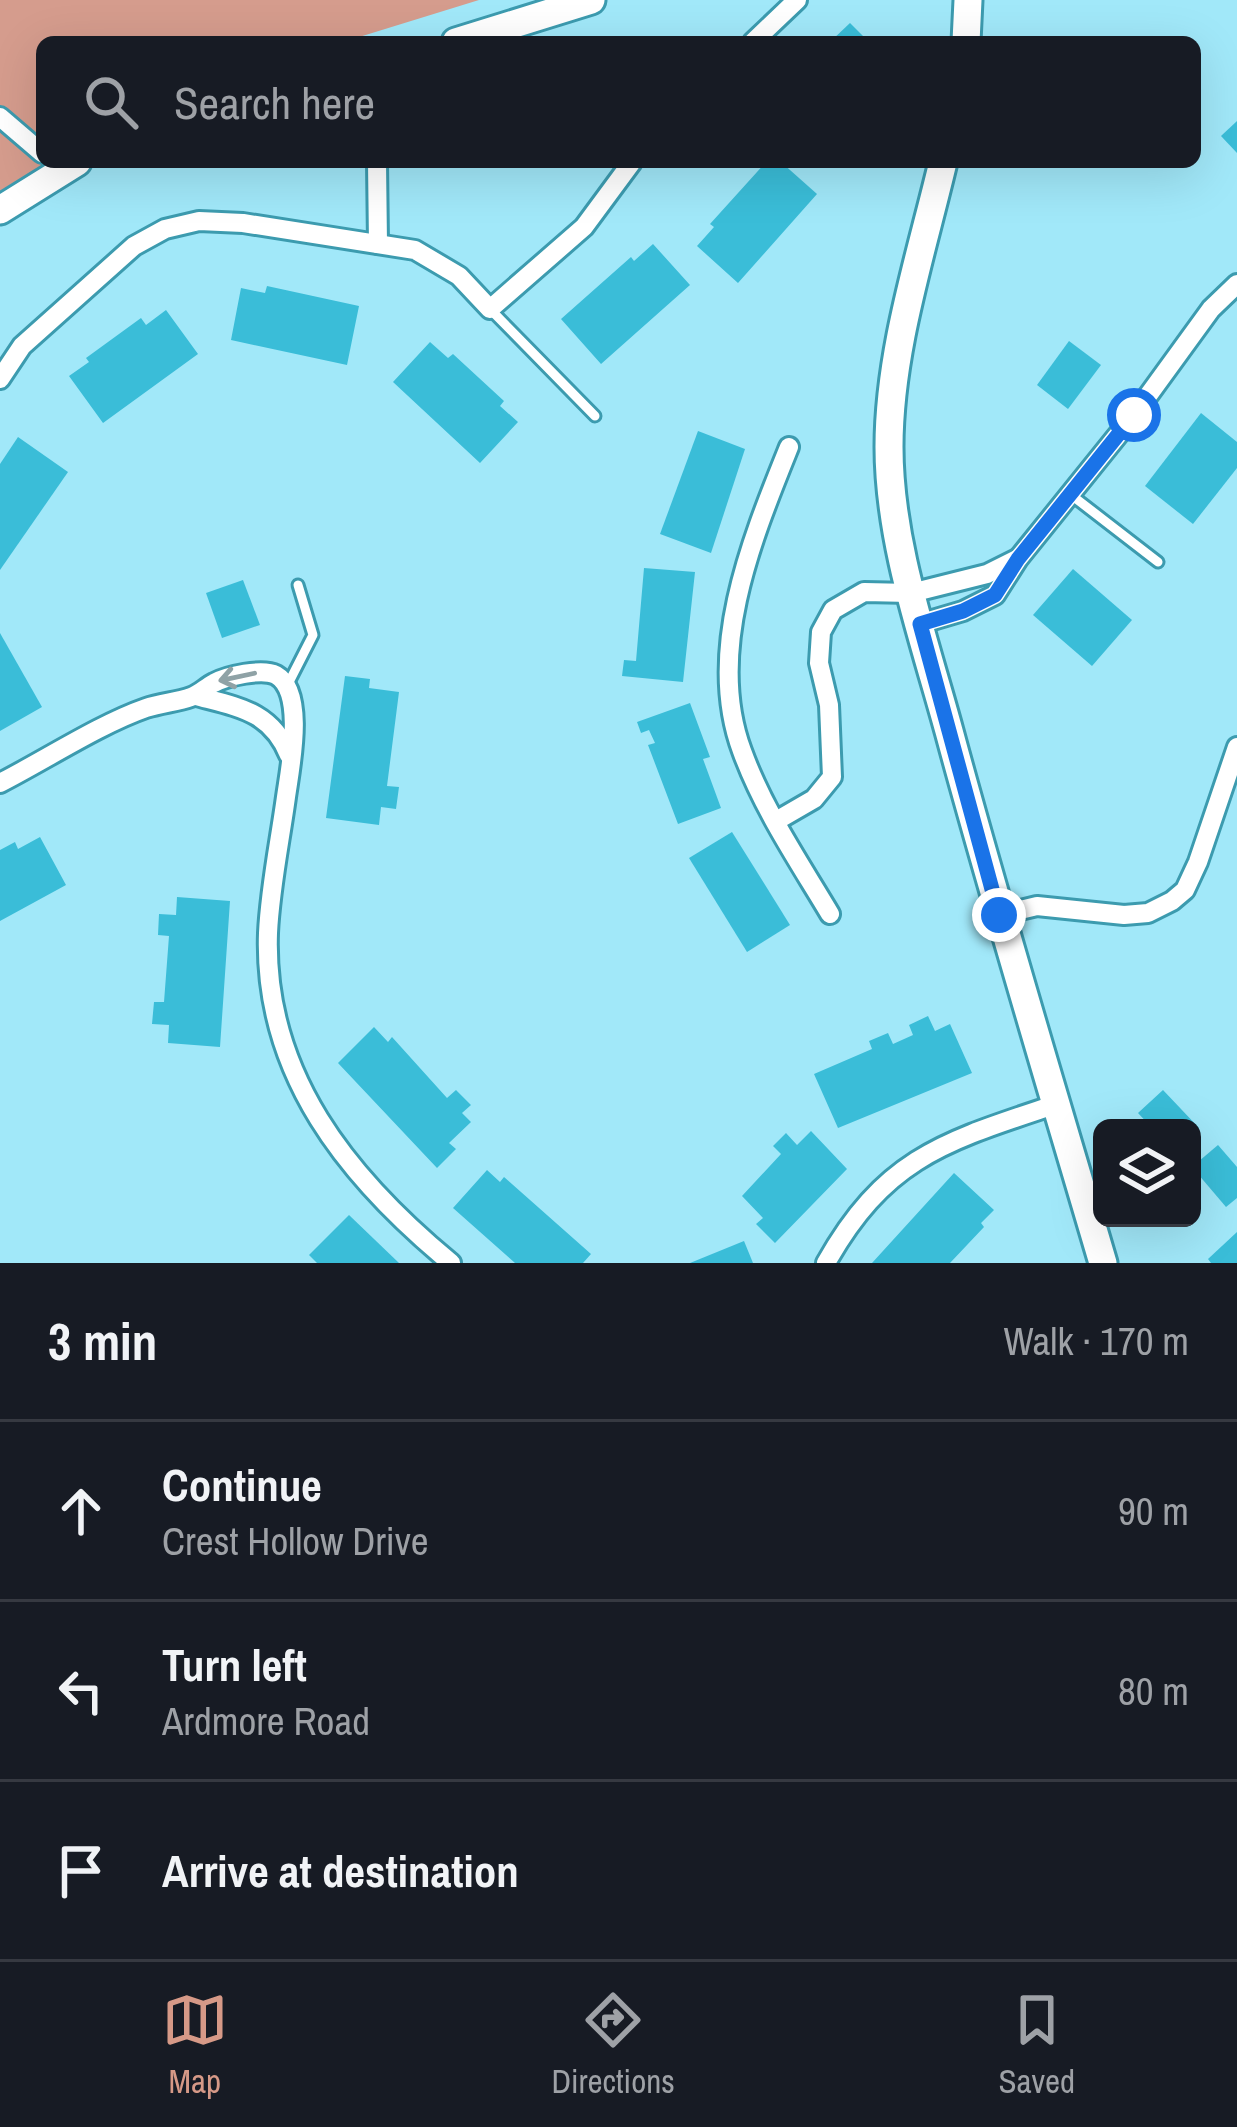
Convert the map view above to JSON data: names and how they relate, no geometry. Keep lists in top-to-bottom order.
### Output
{
  "page": {
    "search": "Search here",
    "heading": ["3 min", "Walk · 170 m"],
    "list": [
      ["Continue", "Crest Hollow Drive", "90 m"],
      ["Turn left", "Ardmore Road", "80 m"],
      "Arrive at destination"
    ],
    "nav": ["Map", "Directions", "Saved"]
  }
}
